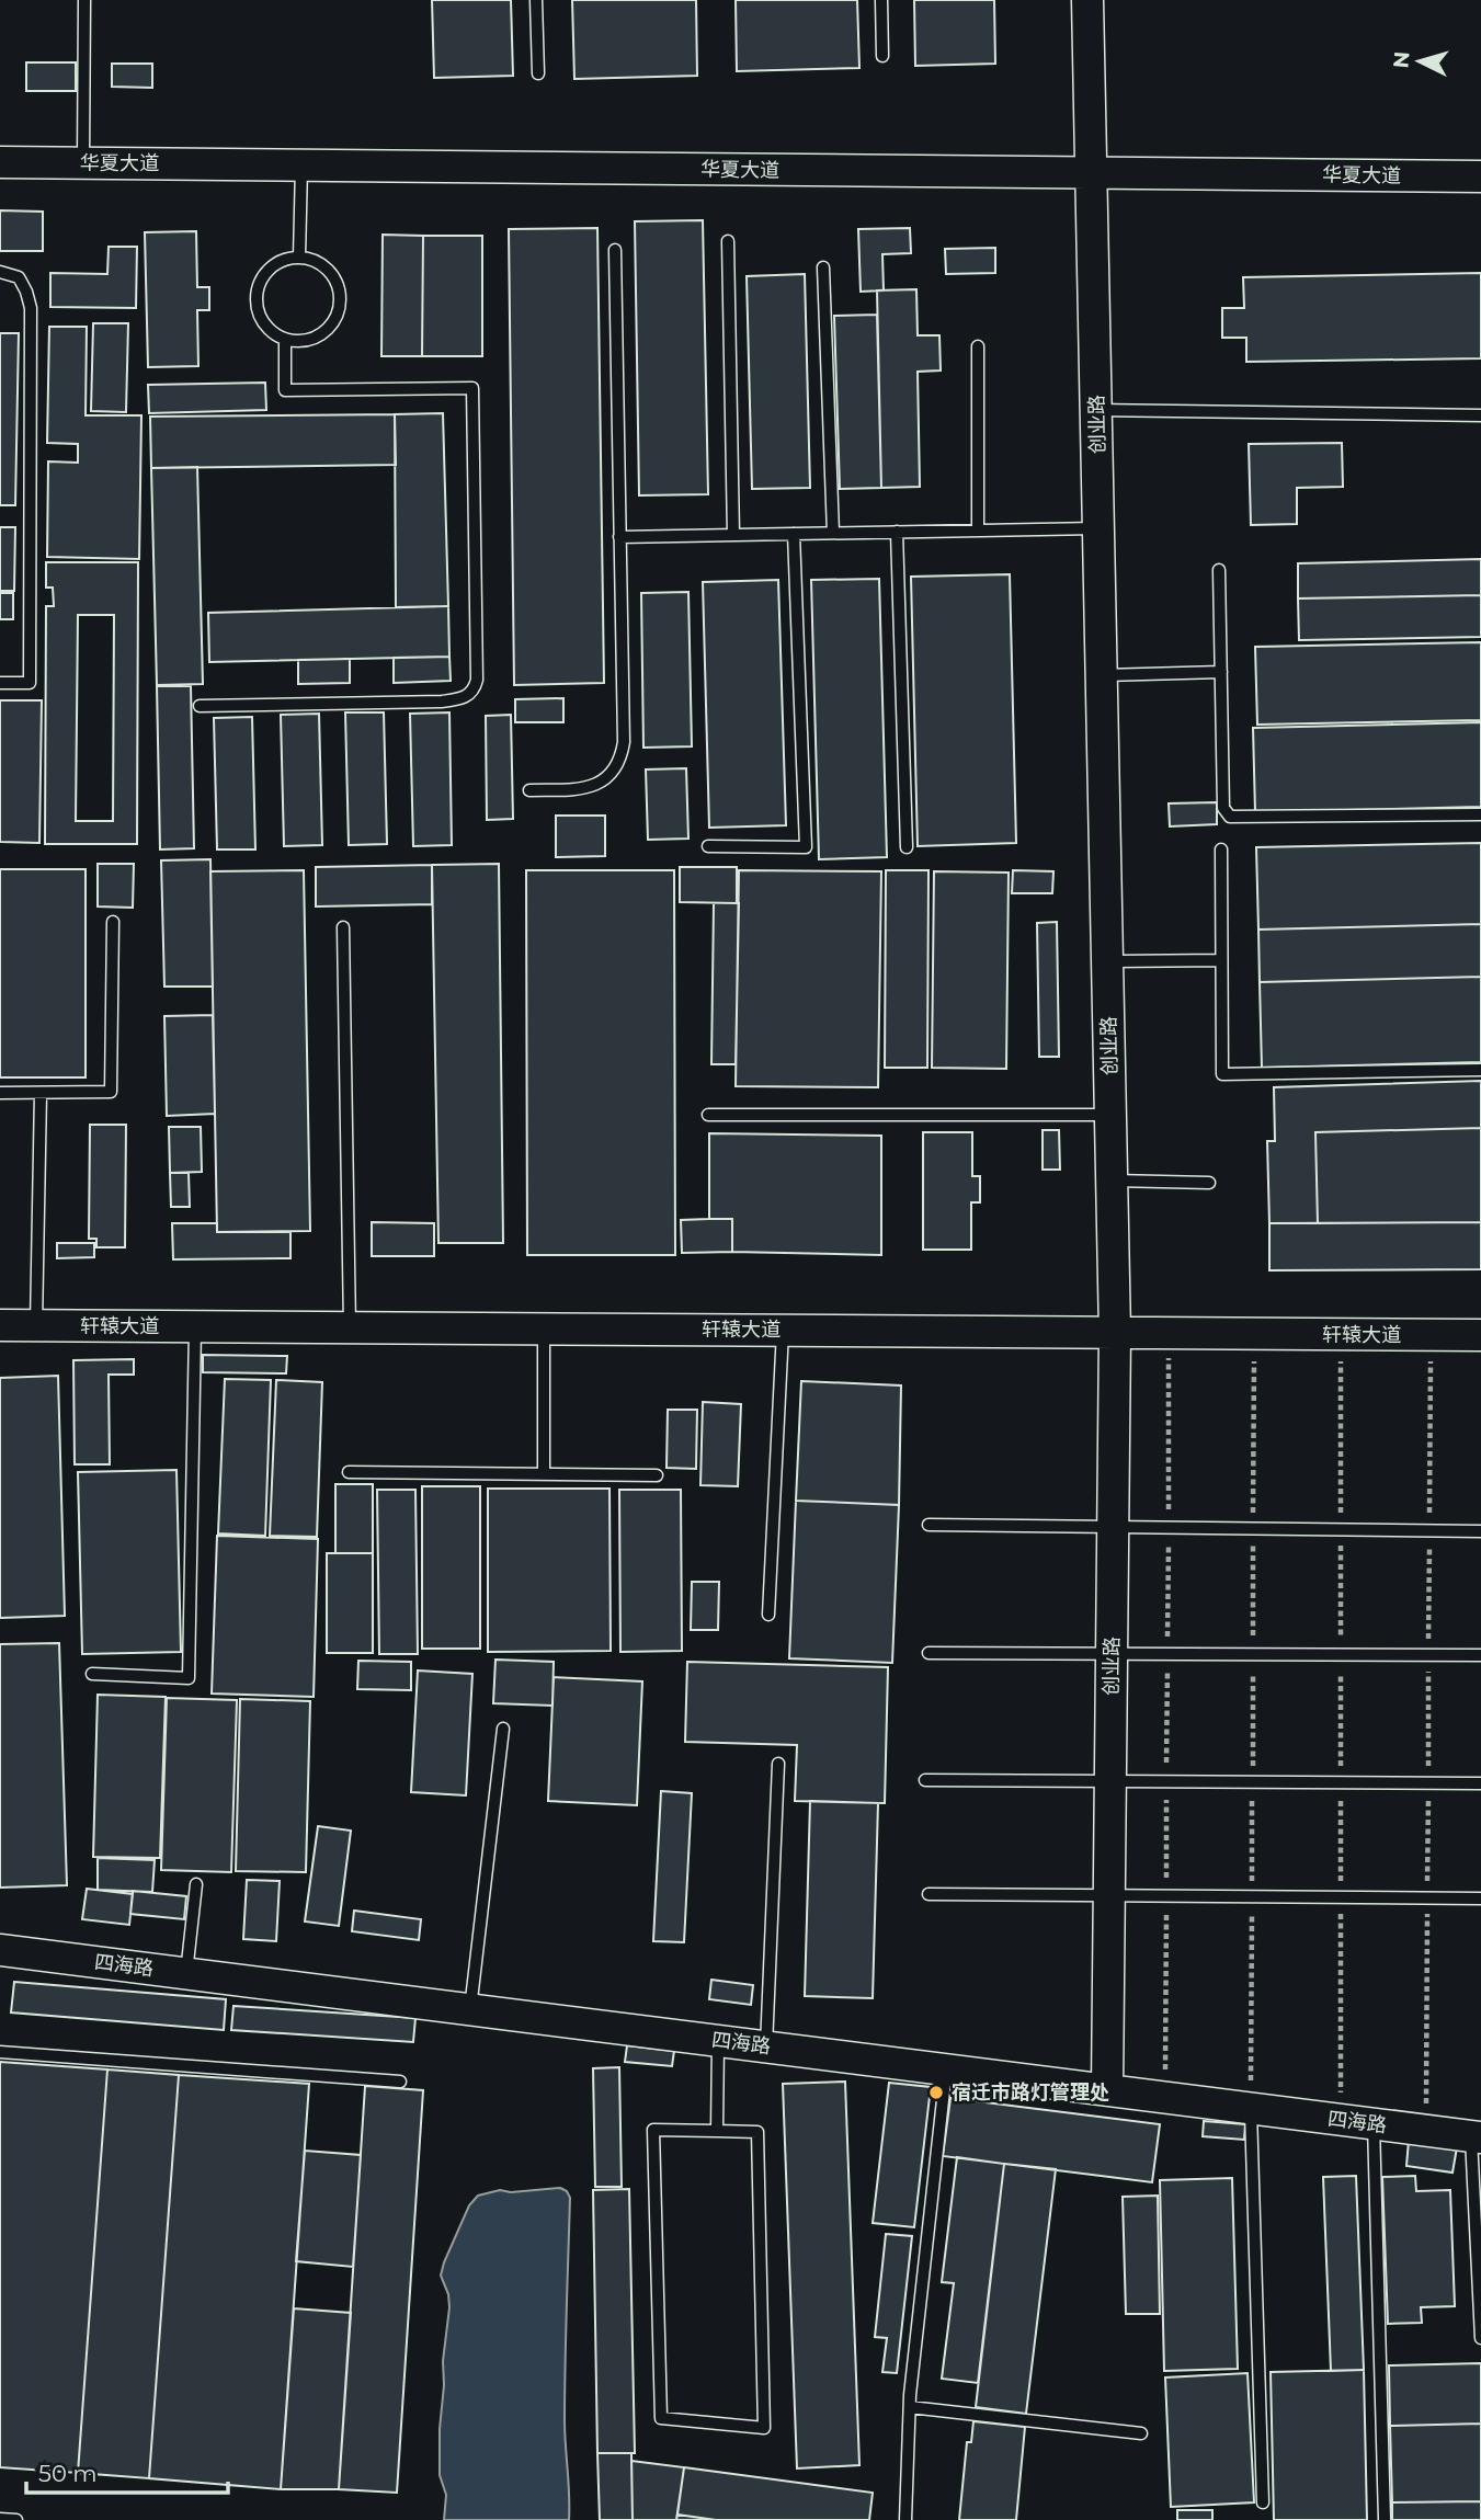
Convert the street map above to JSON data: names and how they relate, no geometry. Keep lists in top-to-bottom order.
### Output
{
  "streets": {
    "street": [
      "华夏大道",
      "创业路",
      "轩辕大道",
      "四海路"
    ]
  },
  "crossings": [
    ["华夏大道", "创业路"],
    ["创业路", "轩辕大道"],
    ["创业路", "四海路"]
  ],
  "places": ["宿迁市路灯管理处"],
  "scale_bar": "50 m",
  "north": "left"
}
